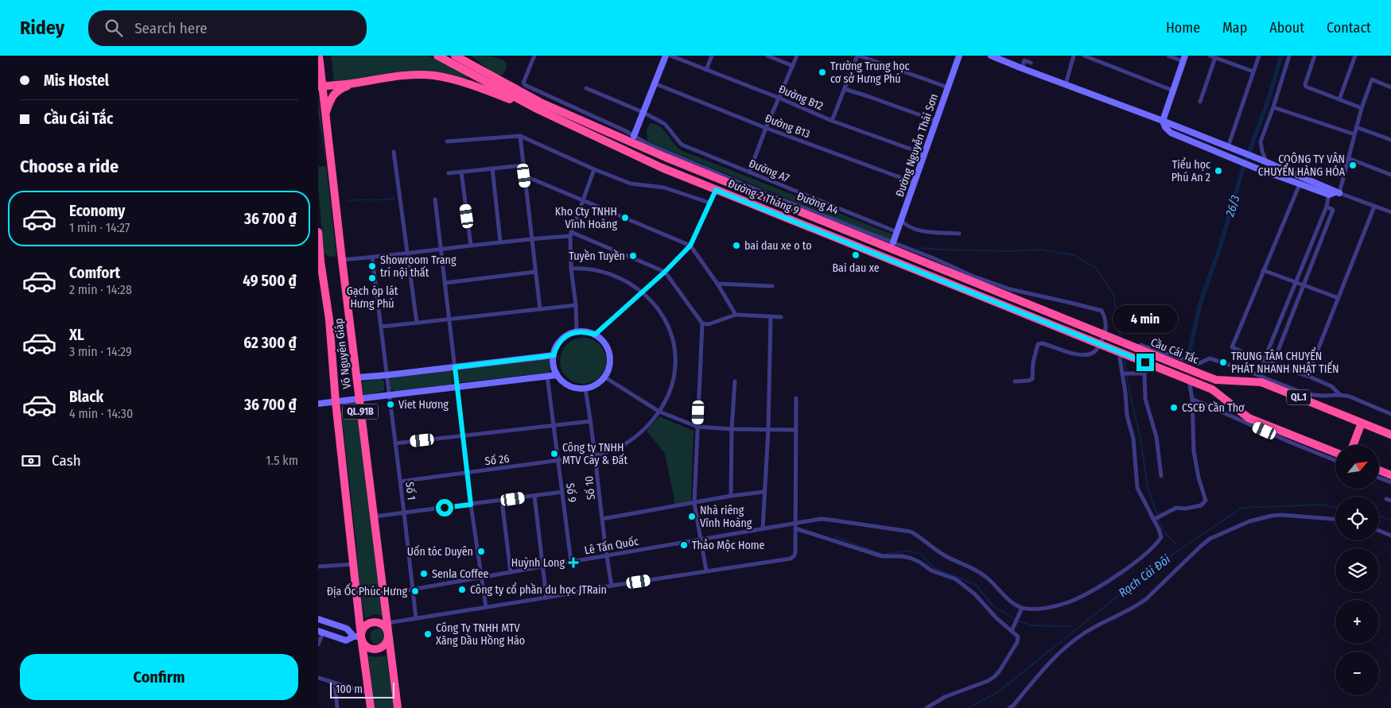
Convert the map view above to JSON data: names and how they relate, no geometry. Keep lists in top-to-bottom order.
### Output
{
  "streets": {
    "highway": [
      "Đường 2 Tháng 9",
      "Cầu Cái Tắc",
      "Võ Nguyên Giáp",
      "QL.1",
      "QL.91B"
    ],
    "street": [
      "Đường B12",
      "Đường B13",
      "Đường Nguyễn Thái Sơn",
      "Đường A7",
      "Đường A4",
      "Số 26",
      "Số 10",
      "Số 1",
      "Số 9",
      "Lê Tấn Quốc"
    ]
  },
  "crossings": [
    ["Đường B12", "Đường Nguyễn Thái Sơn"],
    ["Đường B13", "Đường Nguyễn Thái Sơn"],
    ["Đường Nguyễn Thái Sơn", "Đường A7"],
    ["Đường Nguyễn Thái Sơn", "Đường A4"],
    ["Đường 2 Tháng 9", "Cầu Cái Tắc"],
    ["Cầu Cái Tắc", "QL.1"],
    ["Võ Nguyên Giáp", "QL.91B"],
    ["Võ Nguyên Giáp", "Lê Tấn Quốc"],
    ["Số 26", "Số 10"],
    ["Số 26", "Số 1"],
    ["Số 26", "Số 9"],
    ["Số 10", "Lê Tấn Quốc"],
    ["Số 1", "Lê Tấn Quốc"],
    ["Số 9", "Lê Tấn Quốc"]
  ],
  "water": ["26/3", "Rạch Cái Đôi"],
  "places": {
    "other": [
      "Trường Trung học cơ sở Hưng Phú",
      "COÔNG TY VẬN CHUYỂN HÀNG HÓA",
      "Tiểu học Phú An 2",
      "Kho Cty TNHH Vĩnh Hoàng",
      "bai dau xe o to",
      "Bai dau xe",
      "Tuyền Tuyền",
      "Showroom Trang trí nội thất",
      "Gạch óp lát Hưng Phú",
      "TRUNG TÂM CHUYỂN PHÁT NHANH NHẬT TIẾN",
      "Viet Hương",
      "CSCĐ Cần Thơ",
      "Công ty TNHH MTV Cây & Đất",
      "Nhà riêng Vĩnh Hoàng",
      "Thảo Mộc Home",
      "Uốn tóc Duyên",
      "Senla Coffee",
      "Công ty cổ phần du học JTRain",
      "Địa Ốc Phúc Hưng",
      "Công Ty TNHH MTV Xăng Dầu Hồng Hào"
    ],
    "health": ["Huỳnh Long"]
  },
  "scale_bar": "100 m",
  "north": "top right",
  "page": {
    "header": "Ridey",
    "search": "Search here",
    "nav": [
      "Home",
      "Map",
      "About",
      "Contact"
    ],
    "banner": ["Mis Hostel", "Cầu Cái Tắc"],
    "heading": "Choose a ride",
    "list": [
      {
        "name": "Economy",
        "note": "1 min · 14:27",
        "value": "36 700 ₫"
      },
      {
        "name": "Comfort",
        "note": "2 min · 14:28",
        "value": "49 500 ₫"
      },
      {
        "name": "XL",
        "note": "3 min · 14:29",
        "value": "62 300 ₫"
      },
      {
        "name": "Black",
        "note": "4 min · 14:30",
        "value": "36 700 ₫"
      }
    ],
    "bubble": "4 min",
    "pay": ["Cash", "1.5 km"],
    "map_buttons": ["+", "−"],
    "buttons": "Confirm",
    "scale": "100 m"
  }
}
